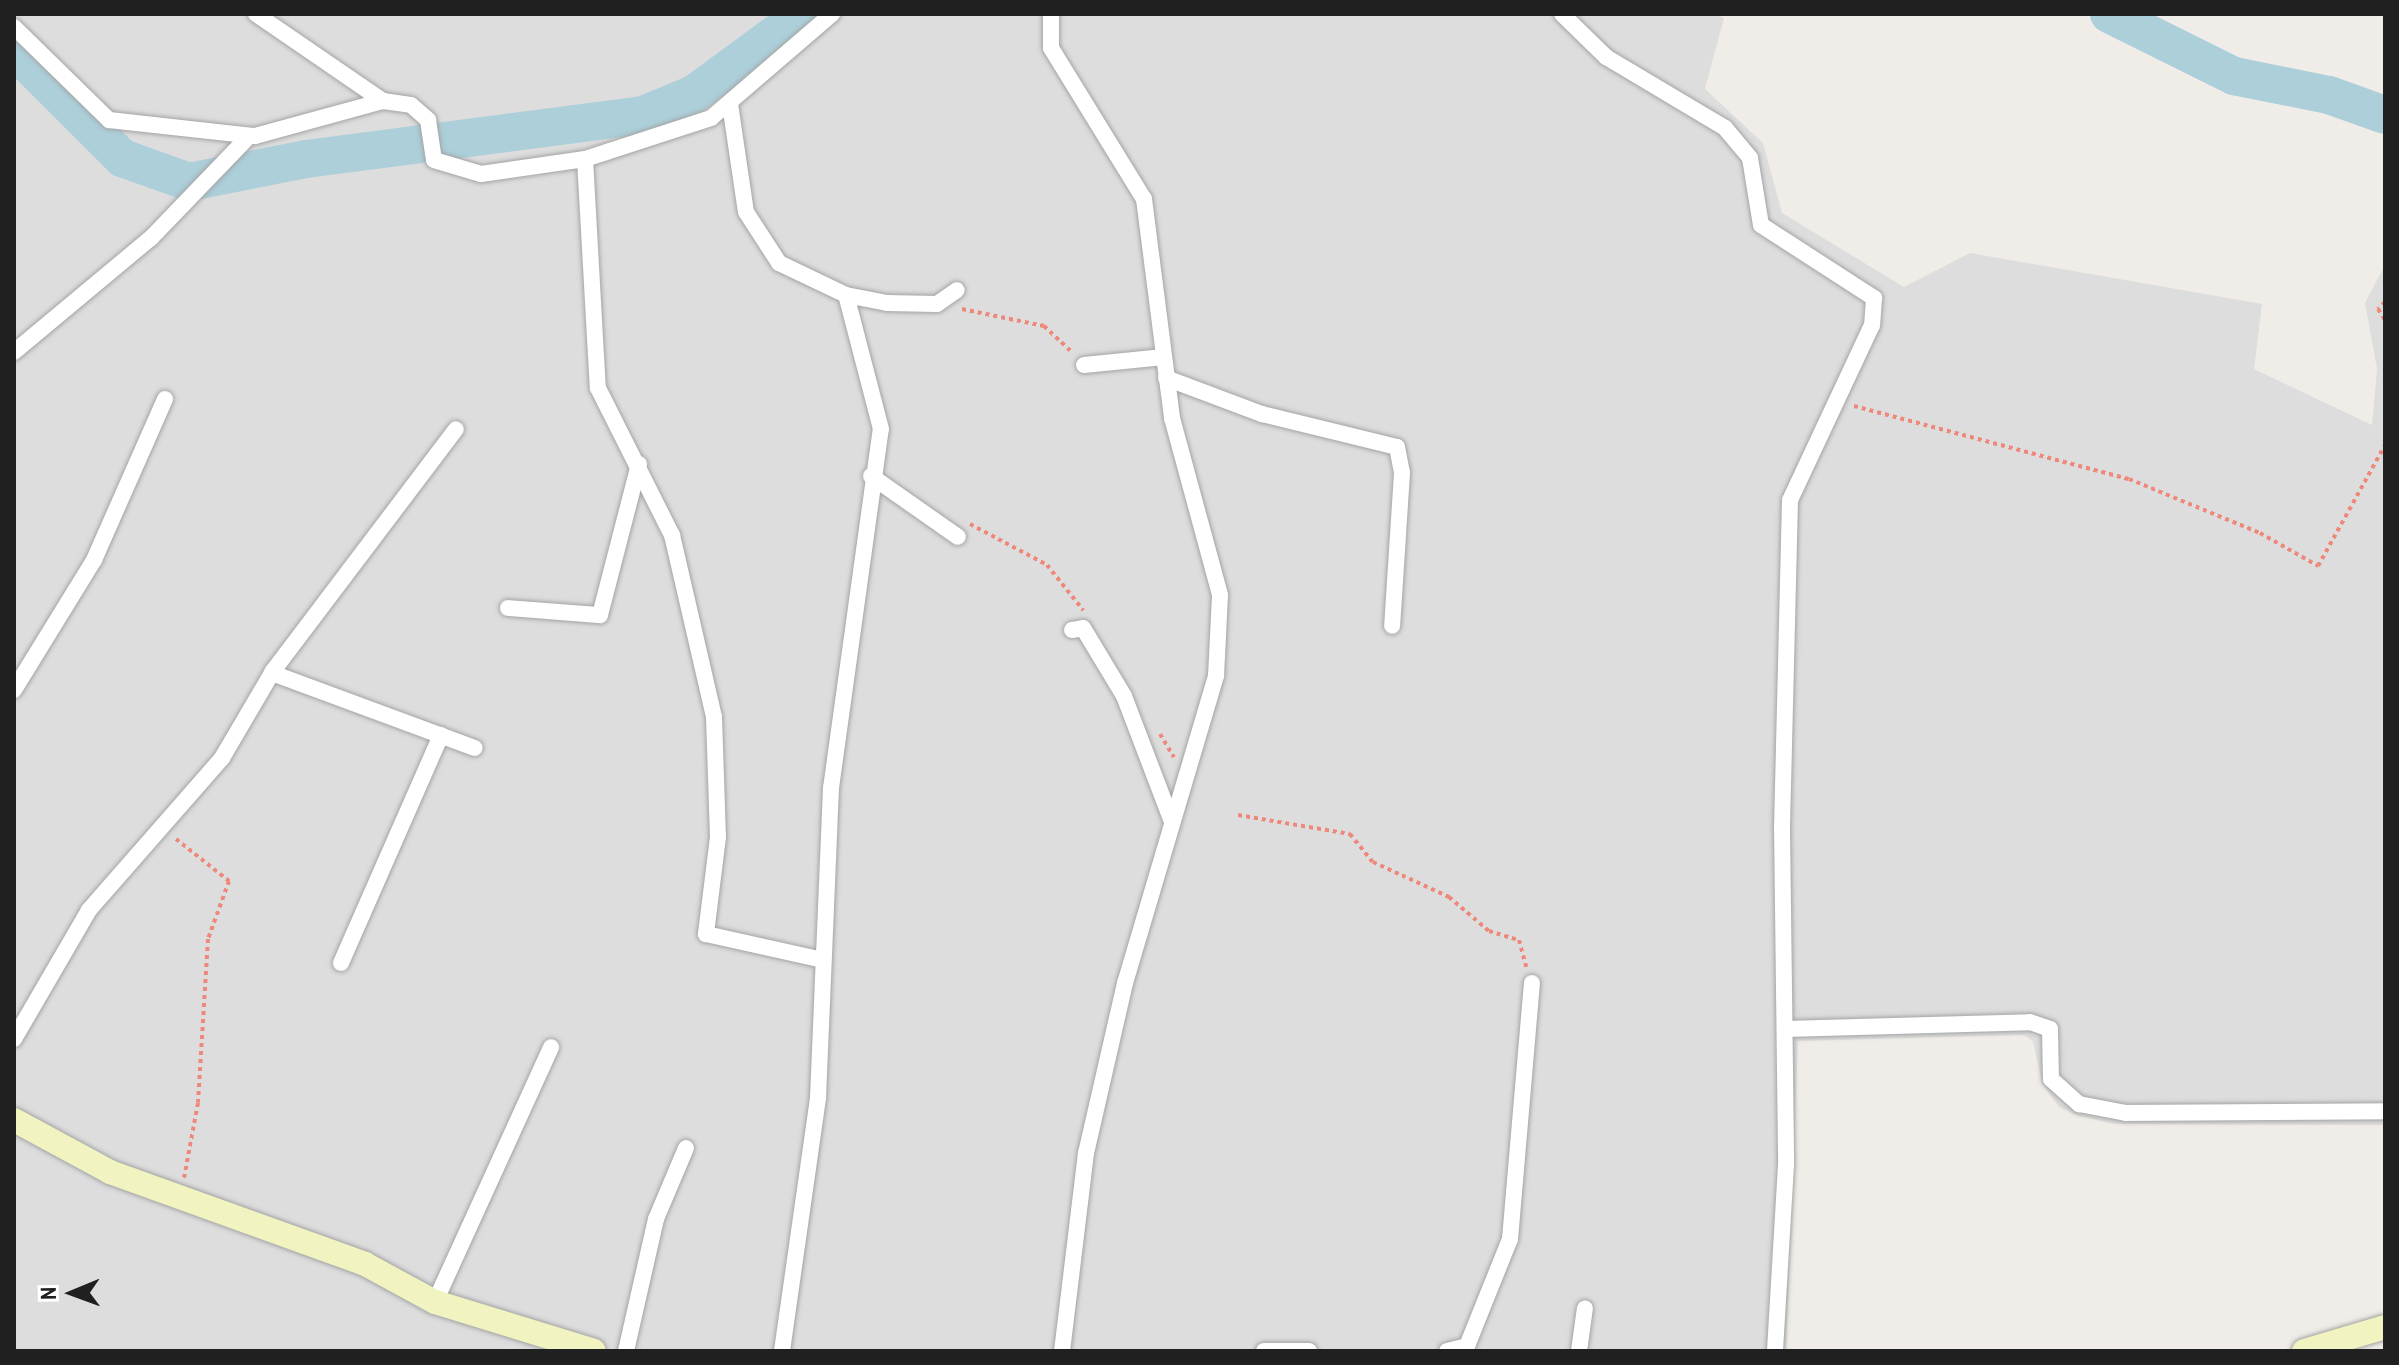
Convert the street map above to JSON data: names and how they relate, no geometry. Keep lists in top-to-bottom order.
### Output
{
  "north": "left"
}
